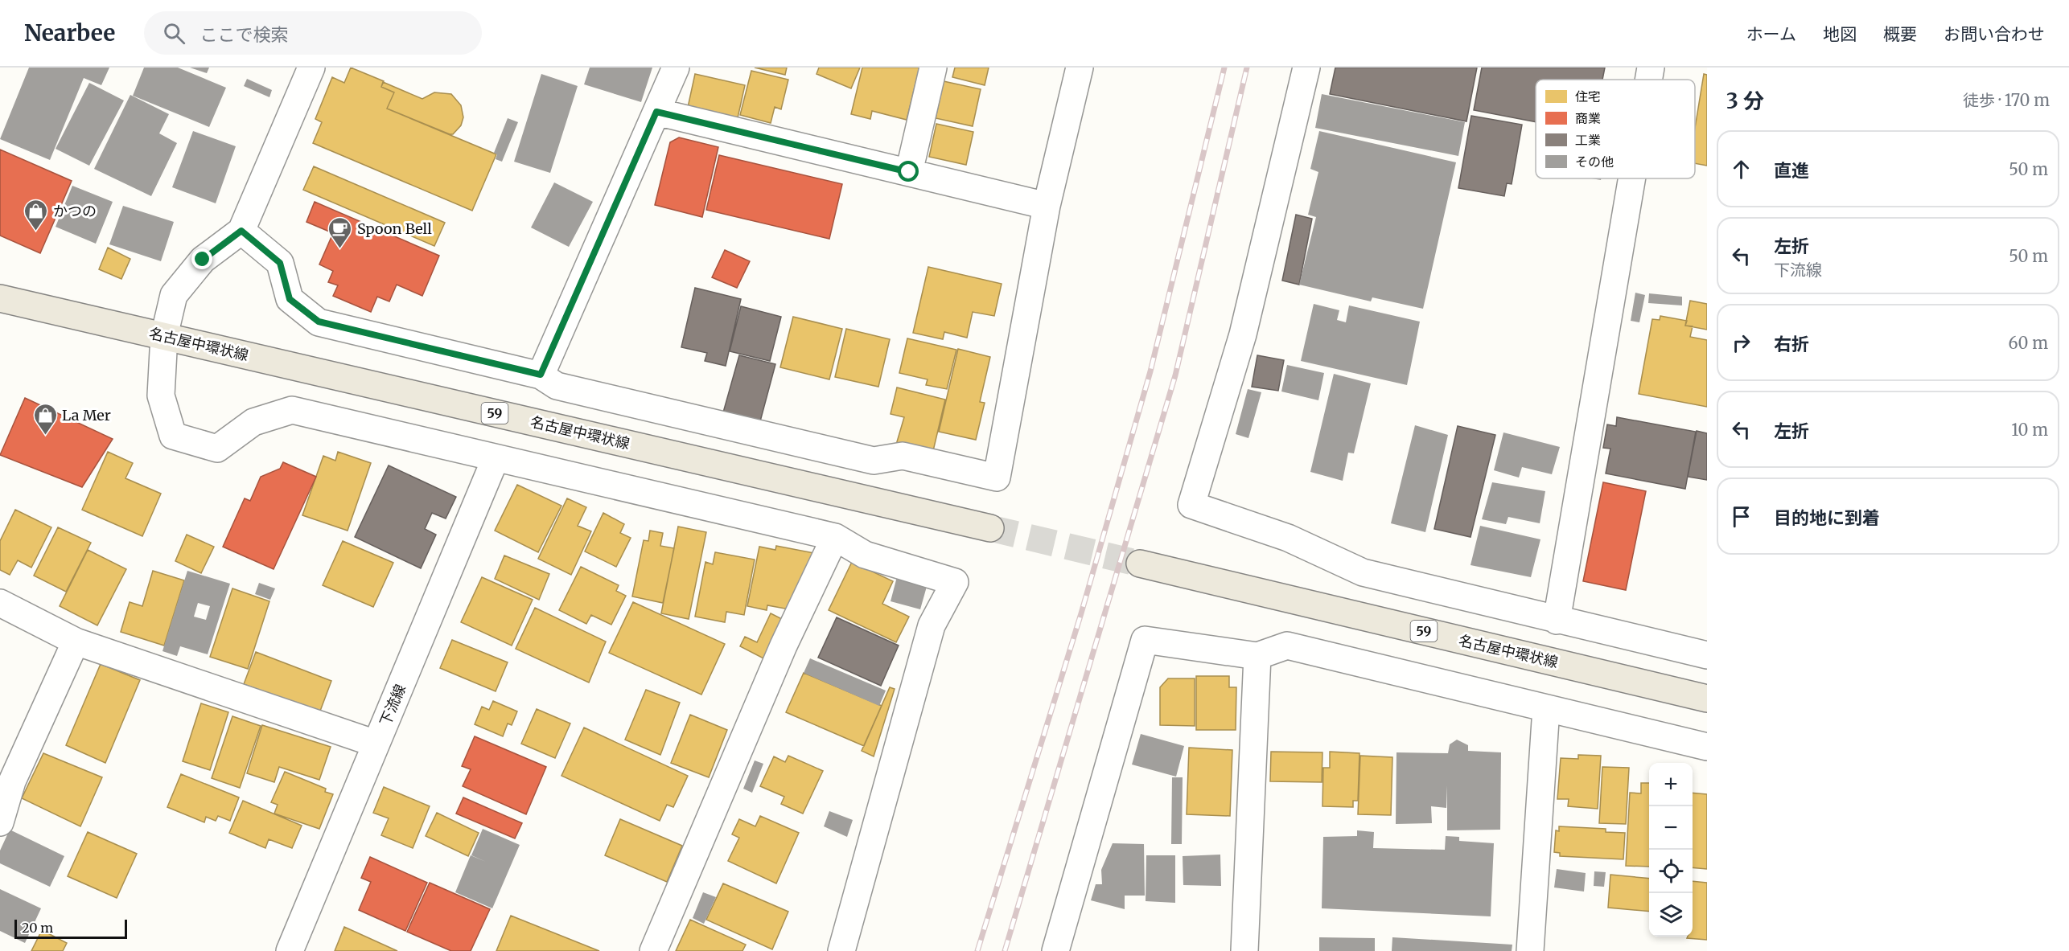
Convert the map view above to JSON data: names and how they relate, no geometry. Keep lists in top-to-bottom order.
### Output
{
  "streets": {
    "main road": ["名古屋中環状線", "59"],
    "street": ["下流線"]
  },
  "places": {
    "shop": ["かつの", "La Mer"],
    "cafe": ["Spoon Bell"]
  },
  "legend": [
    "住宅",
    "商業",
    "工業",
    "その他"
  ],
  "scale_bar": "20 m",
  "page": {
    "header": "Nearbee",
    "search": "ここで検索",
    "nav": [
      "ホーム",
      "地図",
      "概要",
      "お問い合わせ"
    ],
    "heading": ["3 分", "徒歩 · 170 m"],
    "list": [
      ["直進", "50 m"],
      ["左折", "下流線", "50 m"],
      ["右折", "60 m"],
      ["左折", "10 m"],
      "目的地に到着"
    ],
    "map_buttons": ["+", "−"],
    "scale": "20 m"
  }
}
